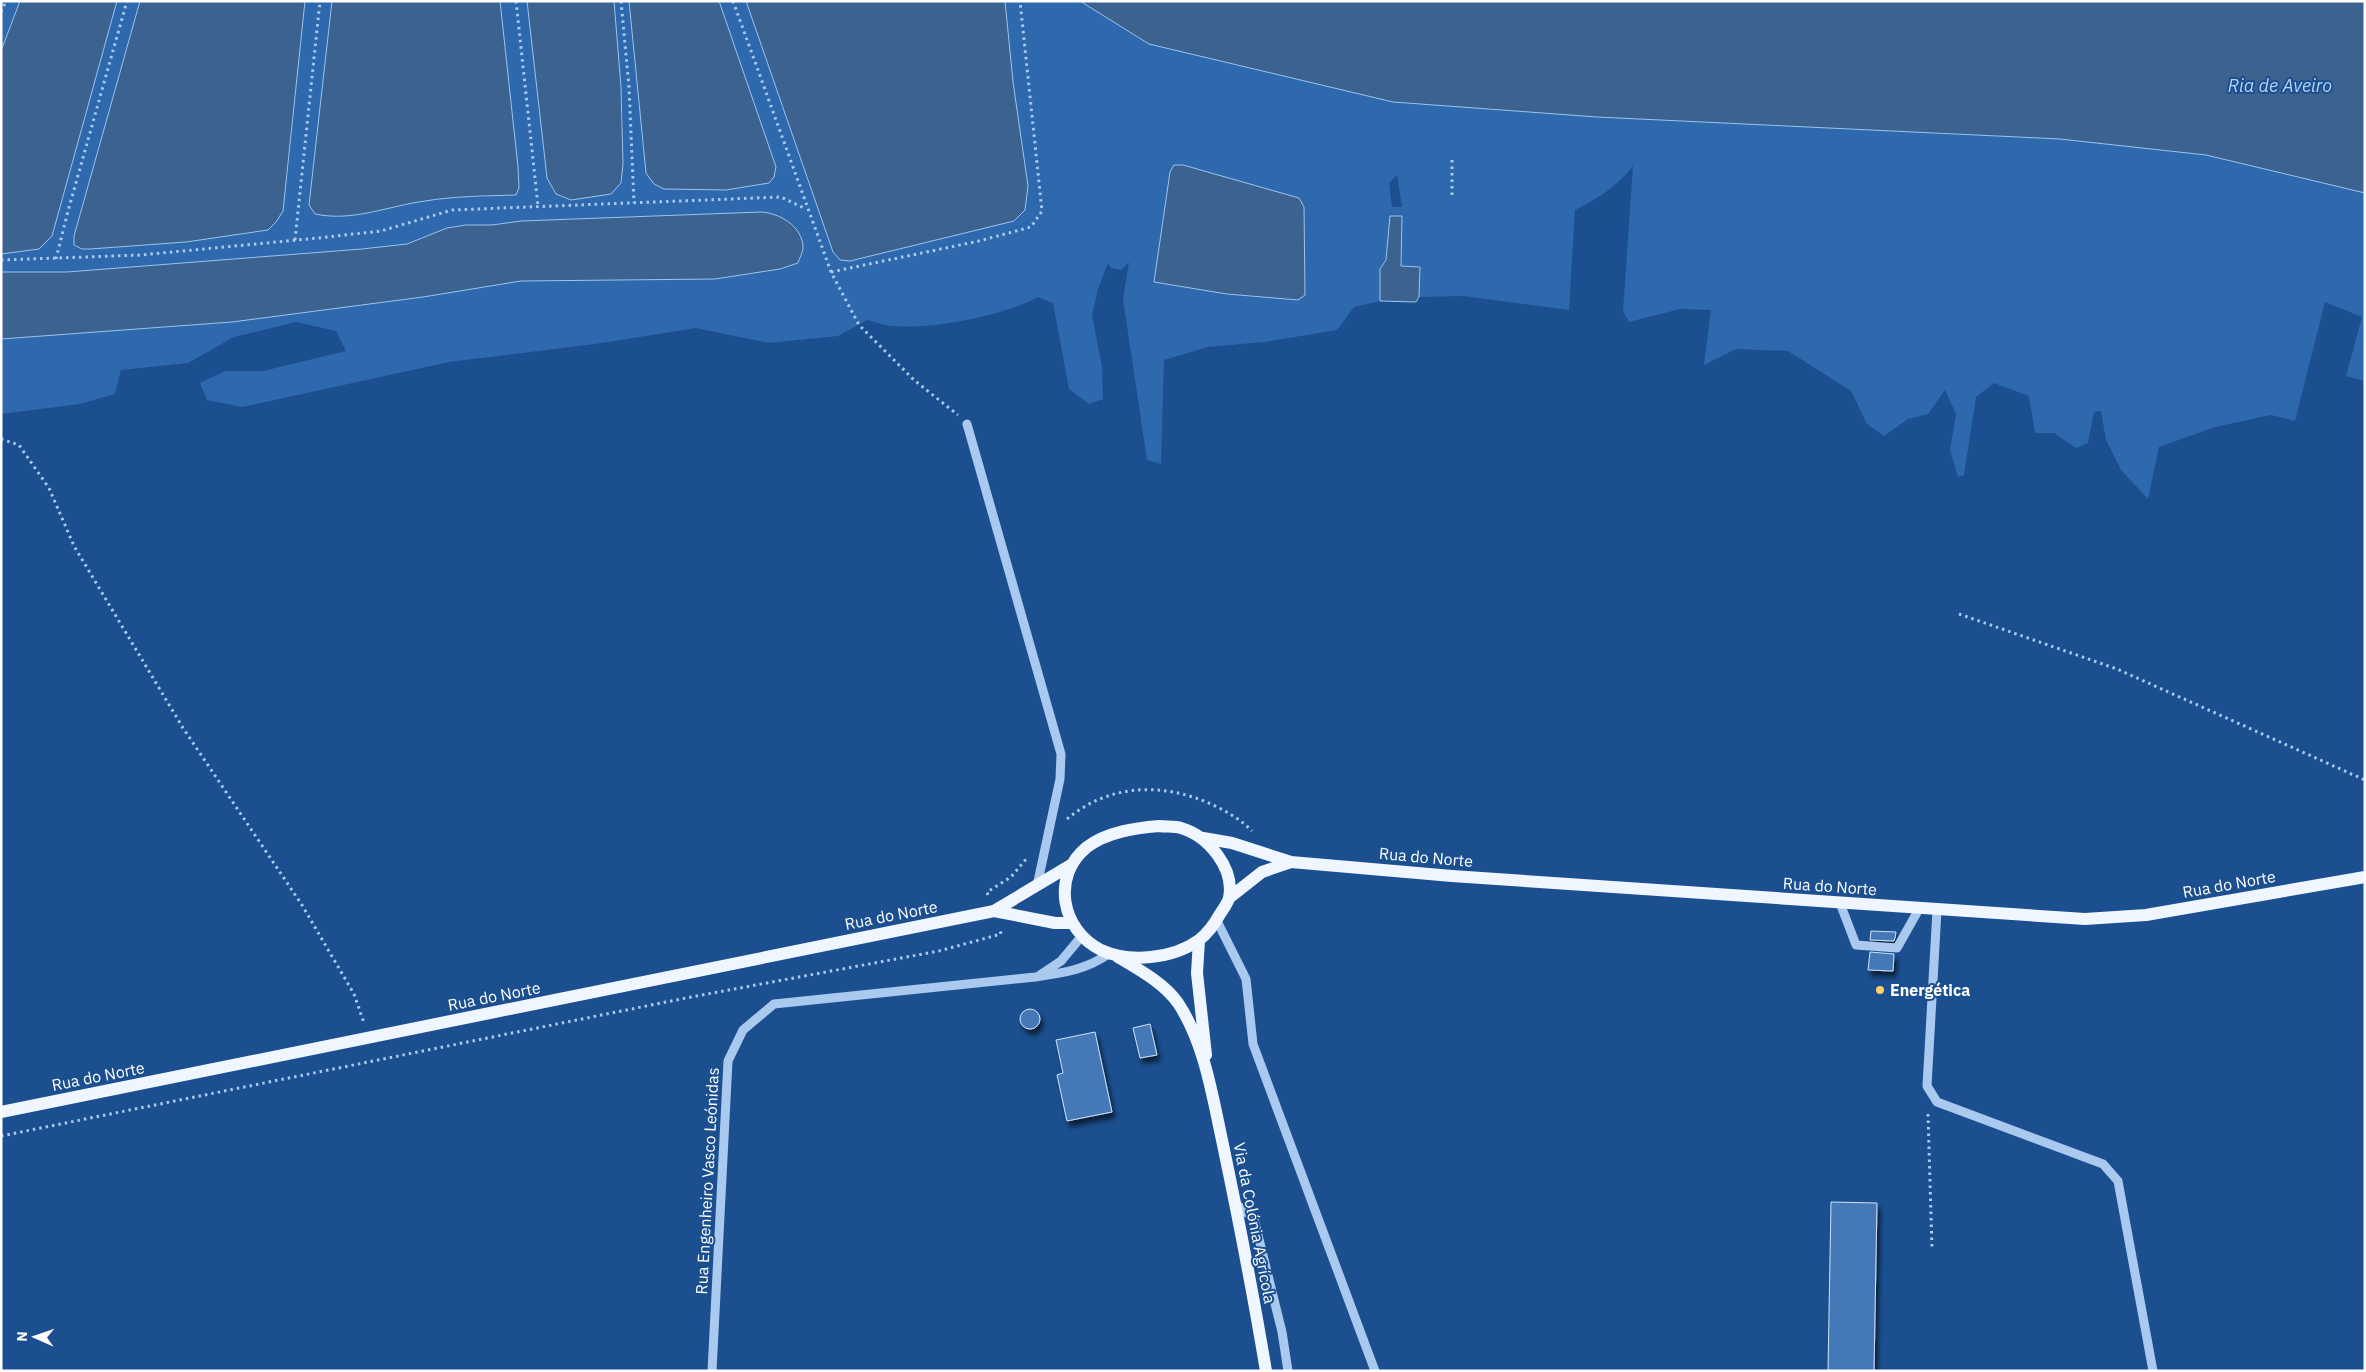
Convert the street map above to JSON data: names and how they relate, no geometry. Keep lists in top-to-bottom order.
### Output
{
  "streets": {
    "main road": ["Rua do Norte", "Via da Colónia Agrícola"],
    "street": ["Rua Engenheiro Vasco Leónidas"]
  },
  "crossings": [
    ["Rua do Norte", "Rua Engenheiro Vasco Leónidas"],
    ["Rua do Norte", "Via da Colónia Agrícola"],
    ["Rua Engenheiro Vasco Leónidas", "Via da Colónia Agrícola"]
  ],
  "water": ["Ria de Aveiro"],
  "places": ["Energética"],
  "north": "left"
}
